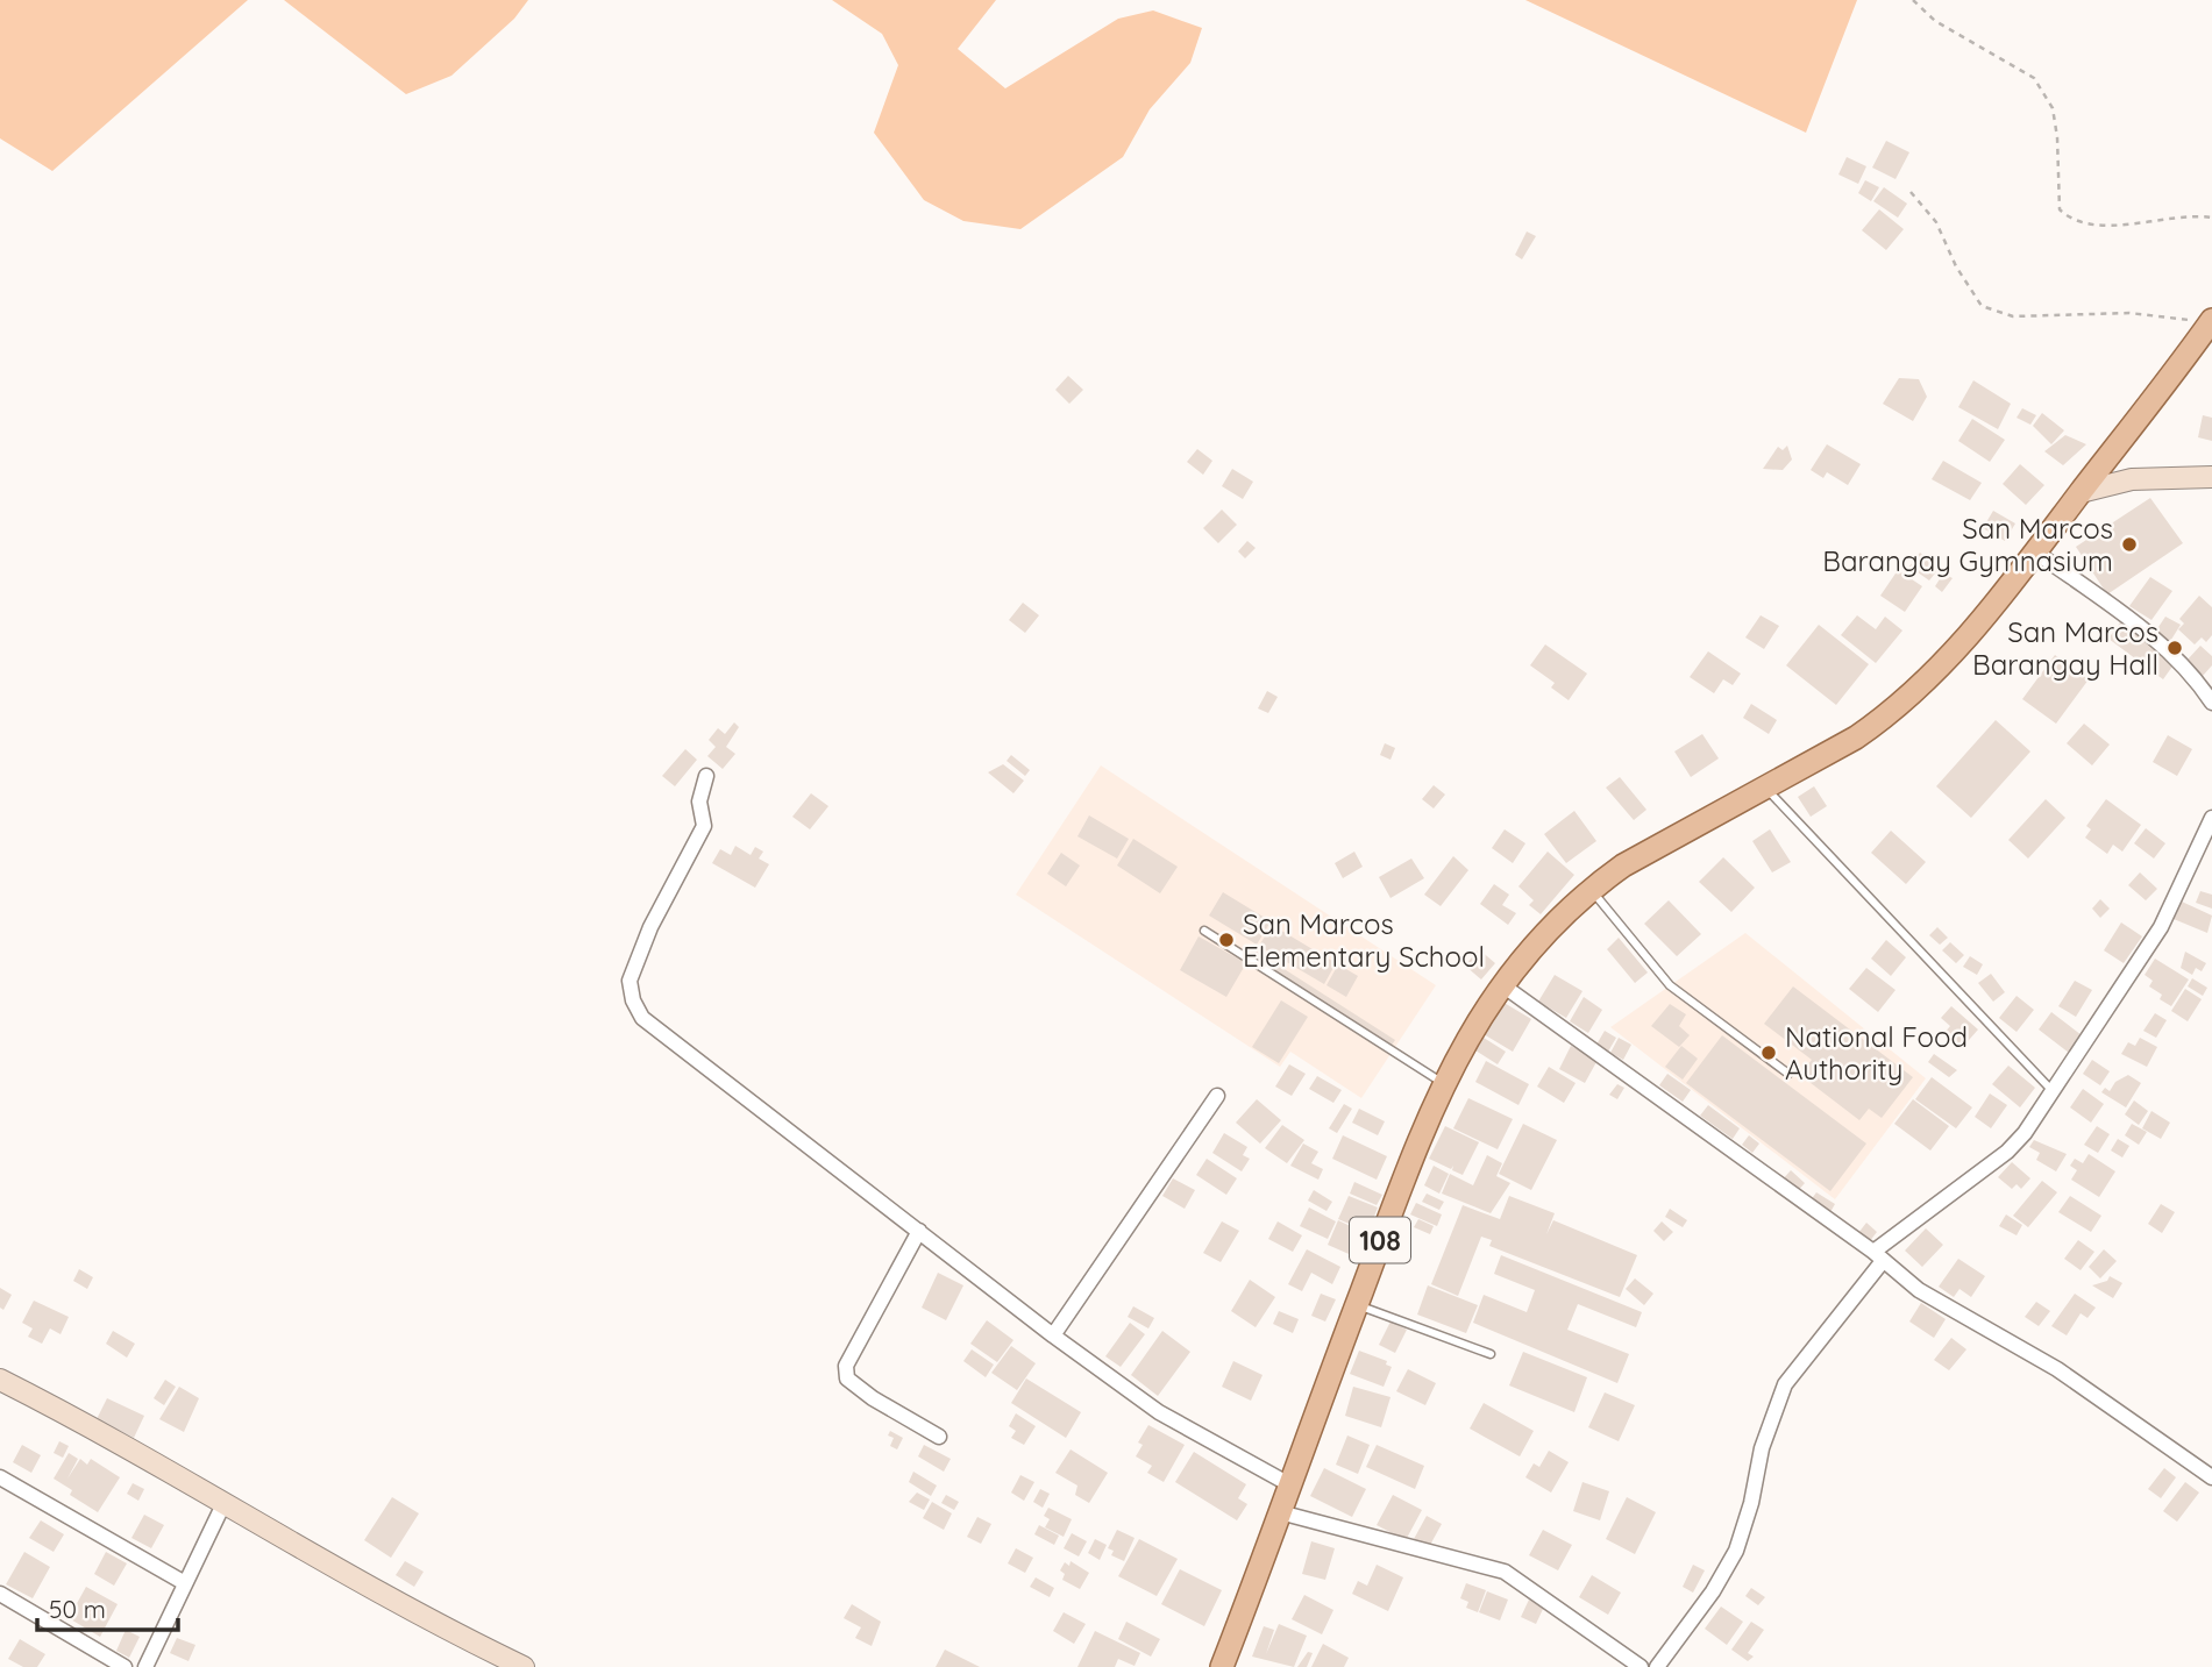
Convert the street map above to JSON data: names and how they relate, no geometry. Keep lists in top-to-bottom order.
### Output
{
  "streets": {
    "main road": ["108"]
  },
  "places": [
    "San Marcos Barangay Gymnasium",
    "San Marcos Barangay Hall",
    "San Marcos Elementary School",
    "National Food Authority"
  ],
  "scale_bar": "50 m"
}
